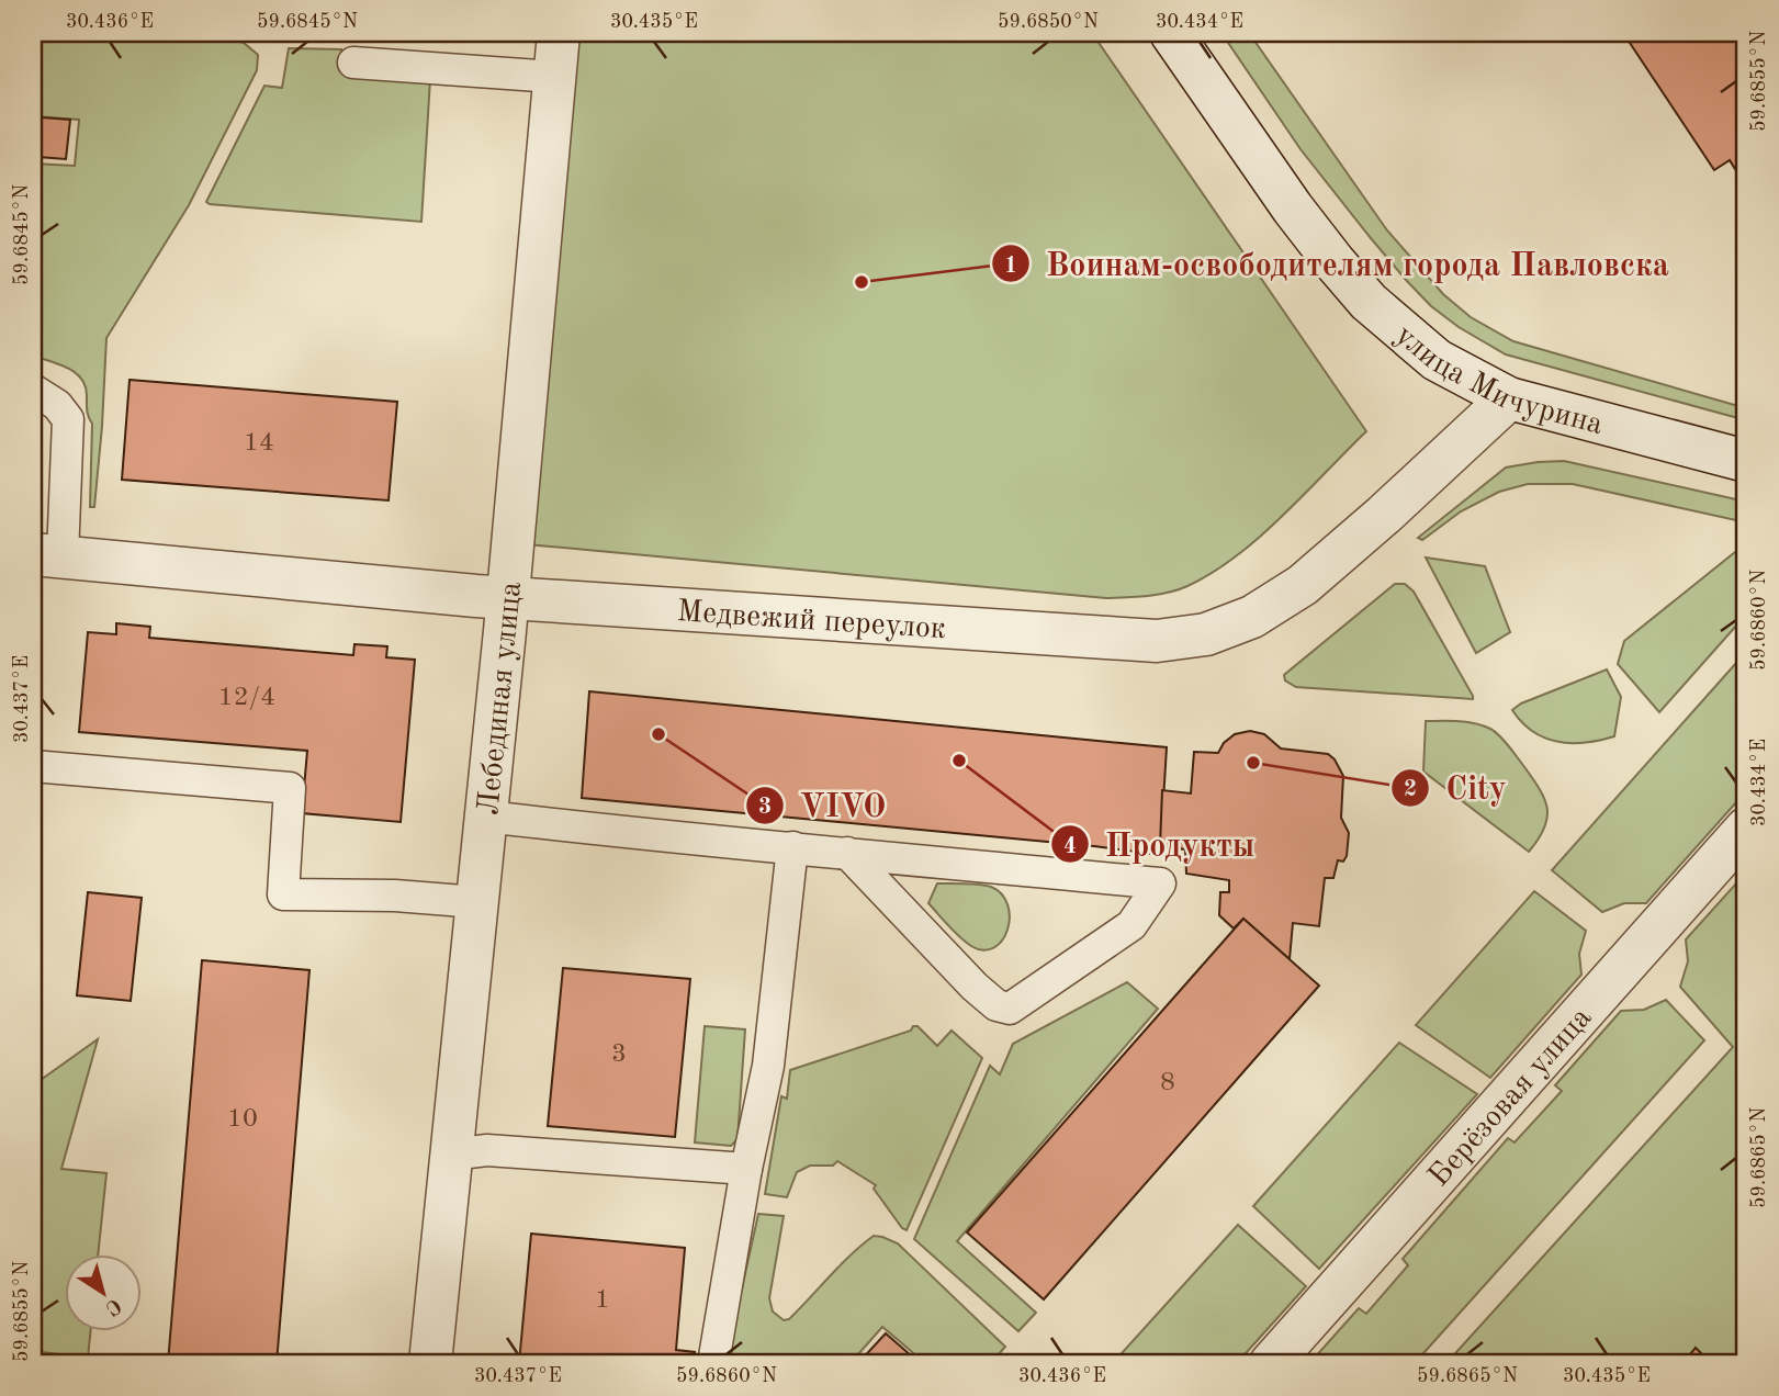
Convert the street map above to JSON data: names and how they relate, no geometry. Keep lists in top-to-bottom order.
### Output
{
  "streets": {
    "street": [
      "улица Мичурина",
      "Медвежий переулок",
      "Лебединая улица",
      "Берёзовая улица"
    ]
  },
  "crossings": [
    ["улица Мичурина", "Медвежий переулок"],
    ["Медвежий переулок", "Лебединая улица"]
  ],
  "places": [
    "Воинам-освободителям города Павловска",
    "VIVO",
    "Продукты",
    "City"
  ],
  "house_numbers": [
    "14",
    "12/4",
    "3",
    "8",
    "10",
    "1"
  ],
  "north": "bottom right",
  "coordinates": [
    "30.436°E",
    "59.6845°N",
    "30.435°E",
    "59.6850°N",
    "30.434°E",
    "59.6855°N",
    "59.6860°N",
    "30.437°E",
    "59.6865°N"
  ]
}
